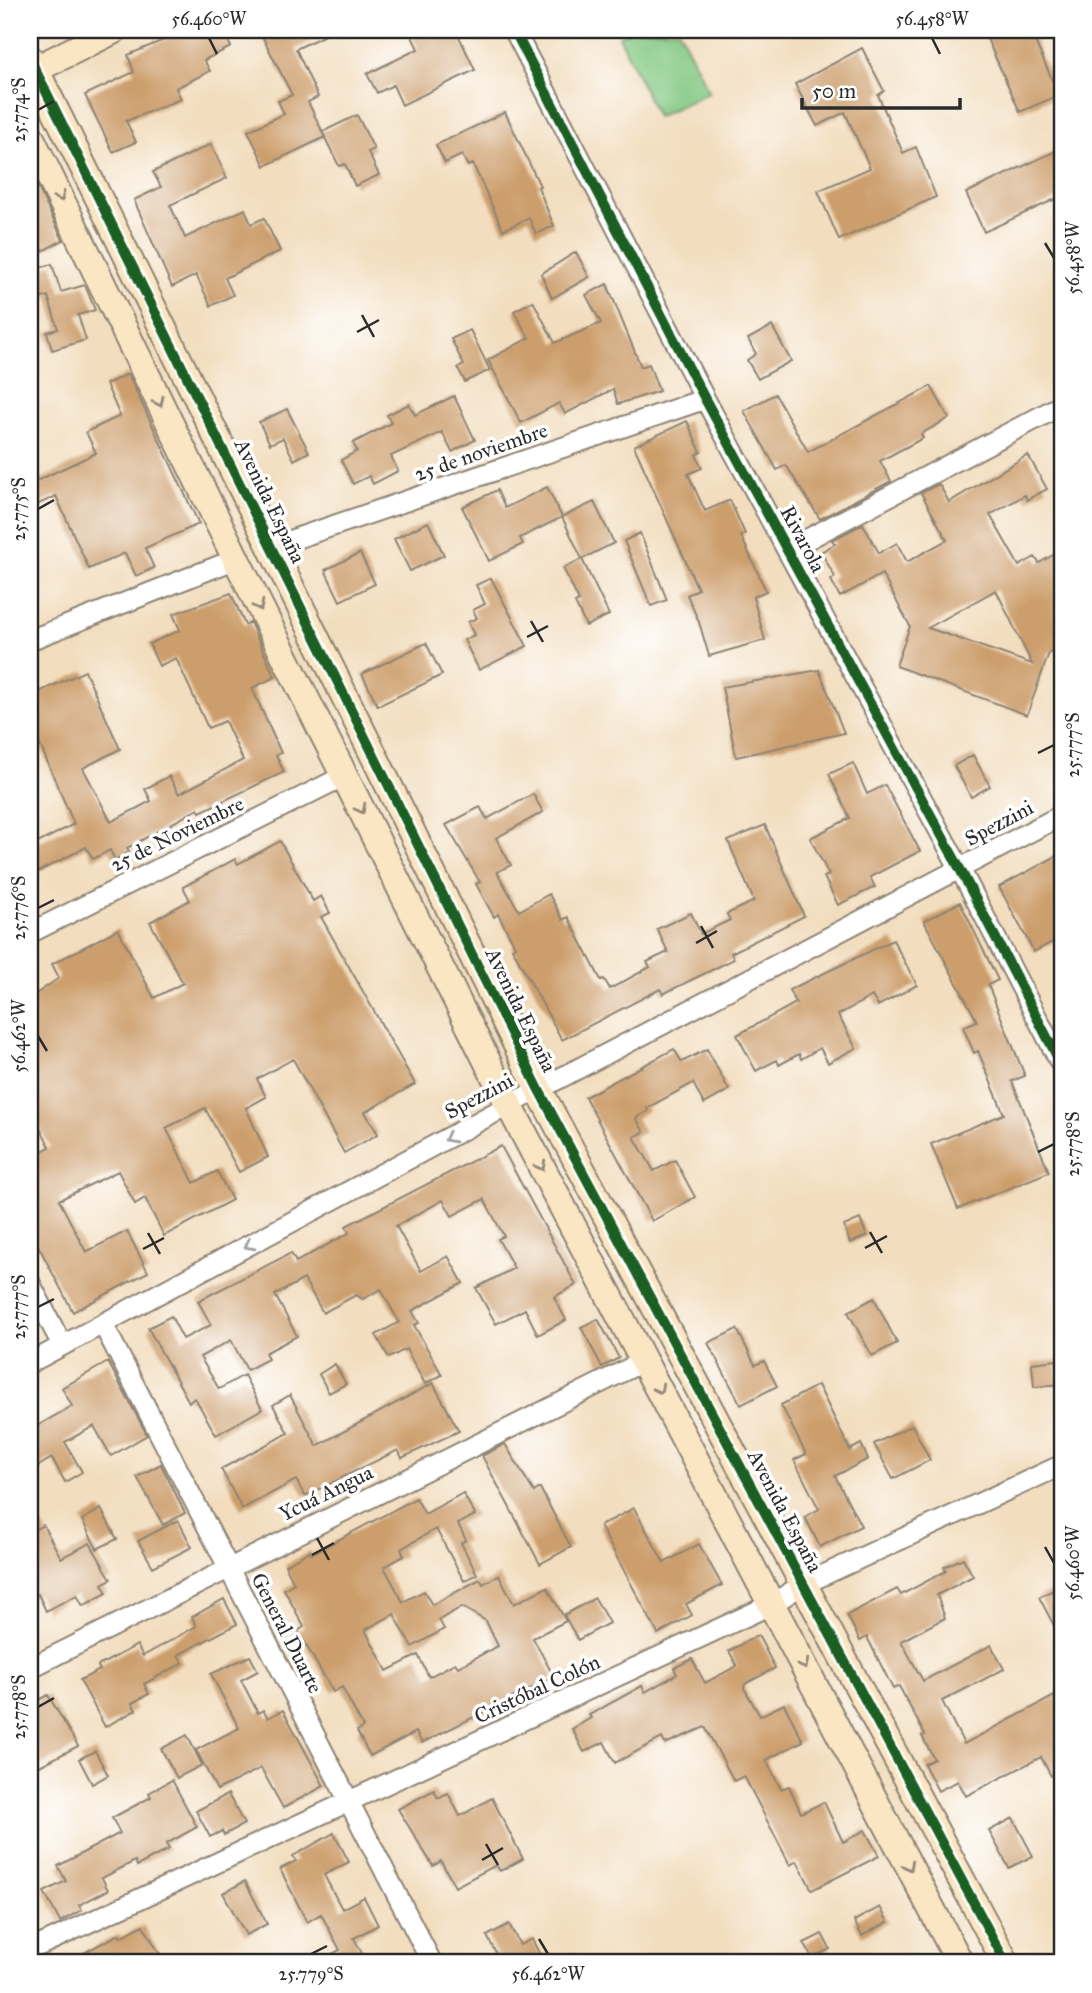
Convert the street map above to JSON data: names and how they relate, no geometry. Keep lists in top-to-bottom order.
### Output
{
  "streets": {
    "street": [
      "25 de noviembre",
      "Avenida España",
      "Rivarola",
      "Spezzini",
      "25 de Noviembre",
      "Ycuá Angua",
      "General Duarte",
      "Cristóbal Colón"
    ]
  },
  "crossings": [
    ["25 de noviembre", "Avenida España"],
    ["25 de noviembre", "Rivarola"],
    ["Avenida España", "Spezzini"],
    ["Avenida España", "Cristóbal Colón"],
    ["Rivarola", "Spezzini"],
    ["Spezzini", "General Duarte"],
    ["Ycuá Angua", "General Duarte"],
    ["General Duarte", "Cristóbal Colón"]
  ],
  "one_way": ["Spezzini"],
  "scale_bar": "50 m",
  "coordinates": [
    "56.460°W",
    "56.458°W",
    "25.774°S",
    "25.775°S",
    "25.777°S",
    "25.776°S",
    "56.462°W",
    "25.778°S",
    "25.779°S"
  ]
}
